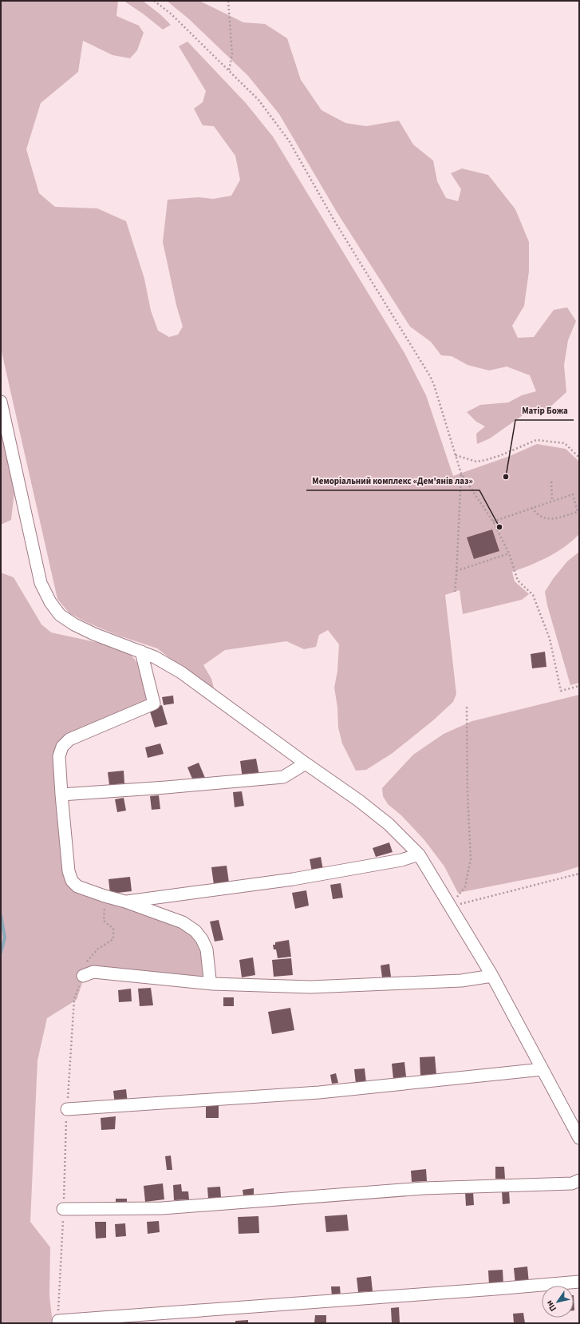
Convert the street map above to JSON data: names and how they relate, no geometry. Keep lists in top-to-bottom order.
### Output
{
  "places": ["Матір Божа", "Меморіальний комплекс «Дем'янів лаз»"],
  "north": "bottom left"
}
